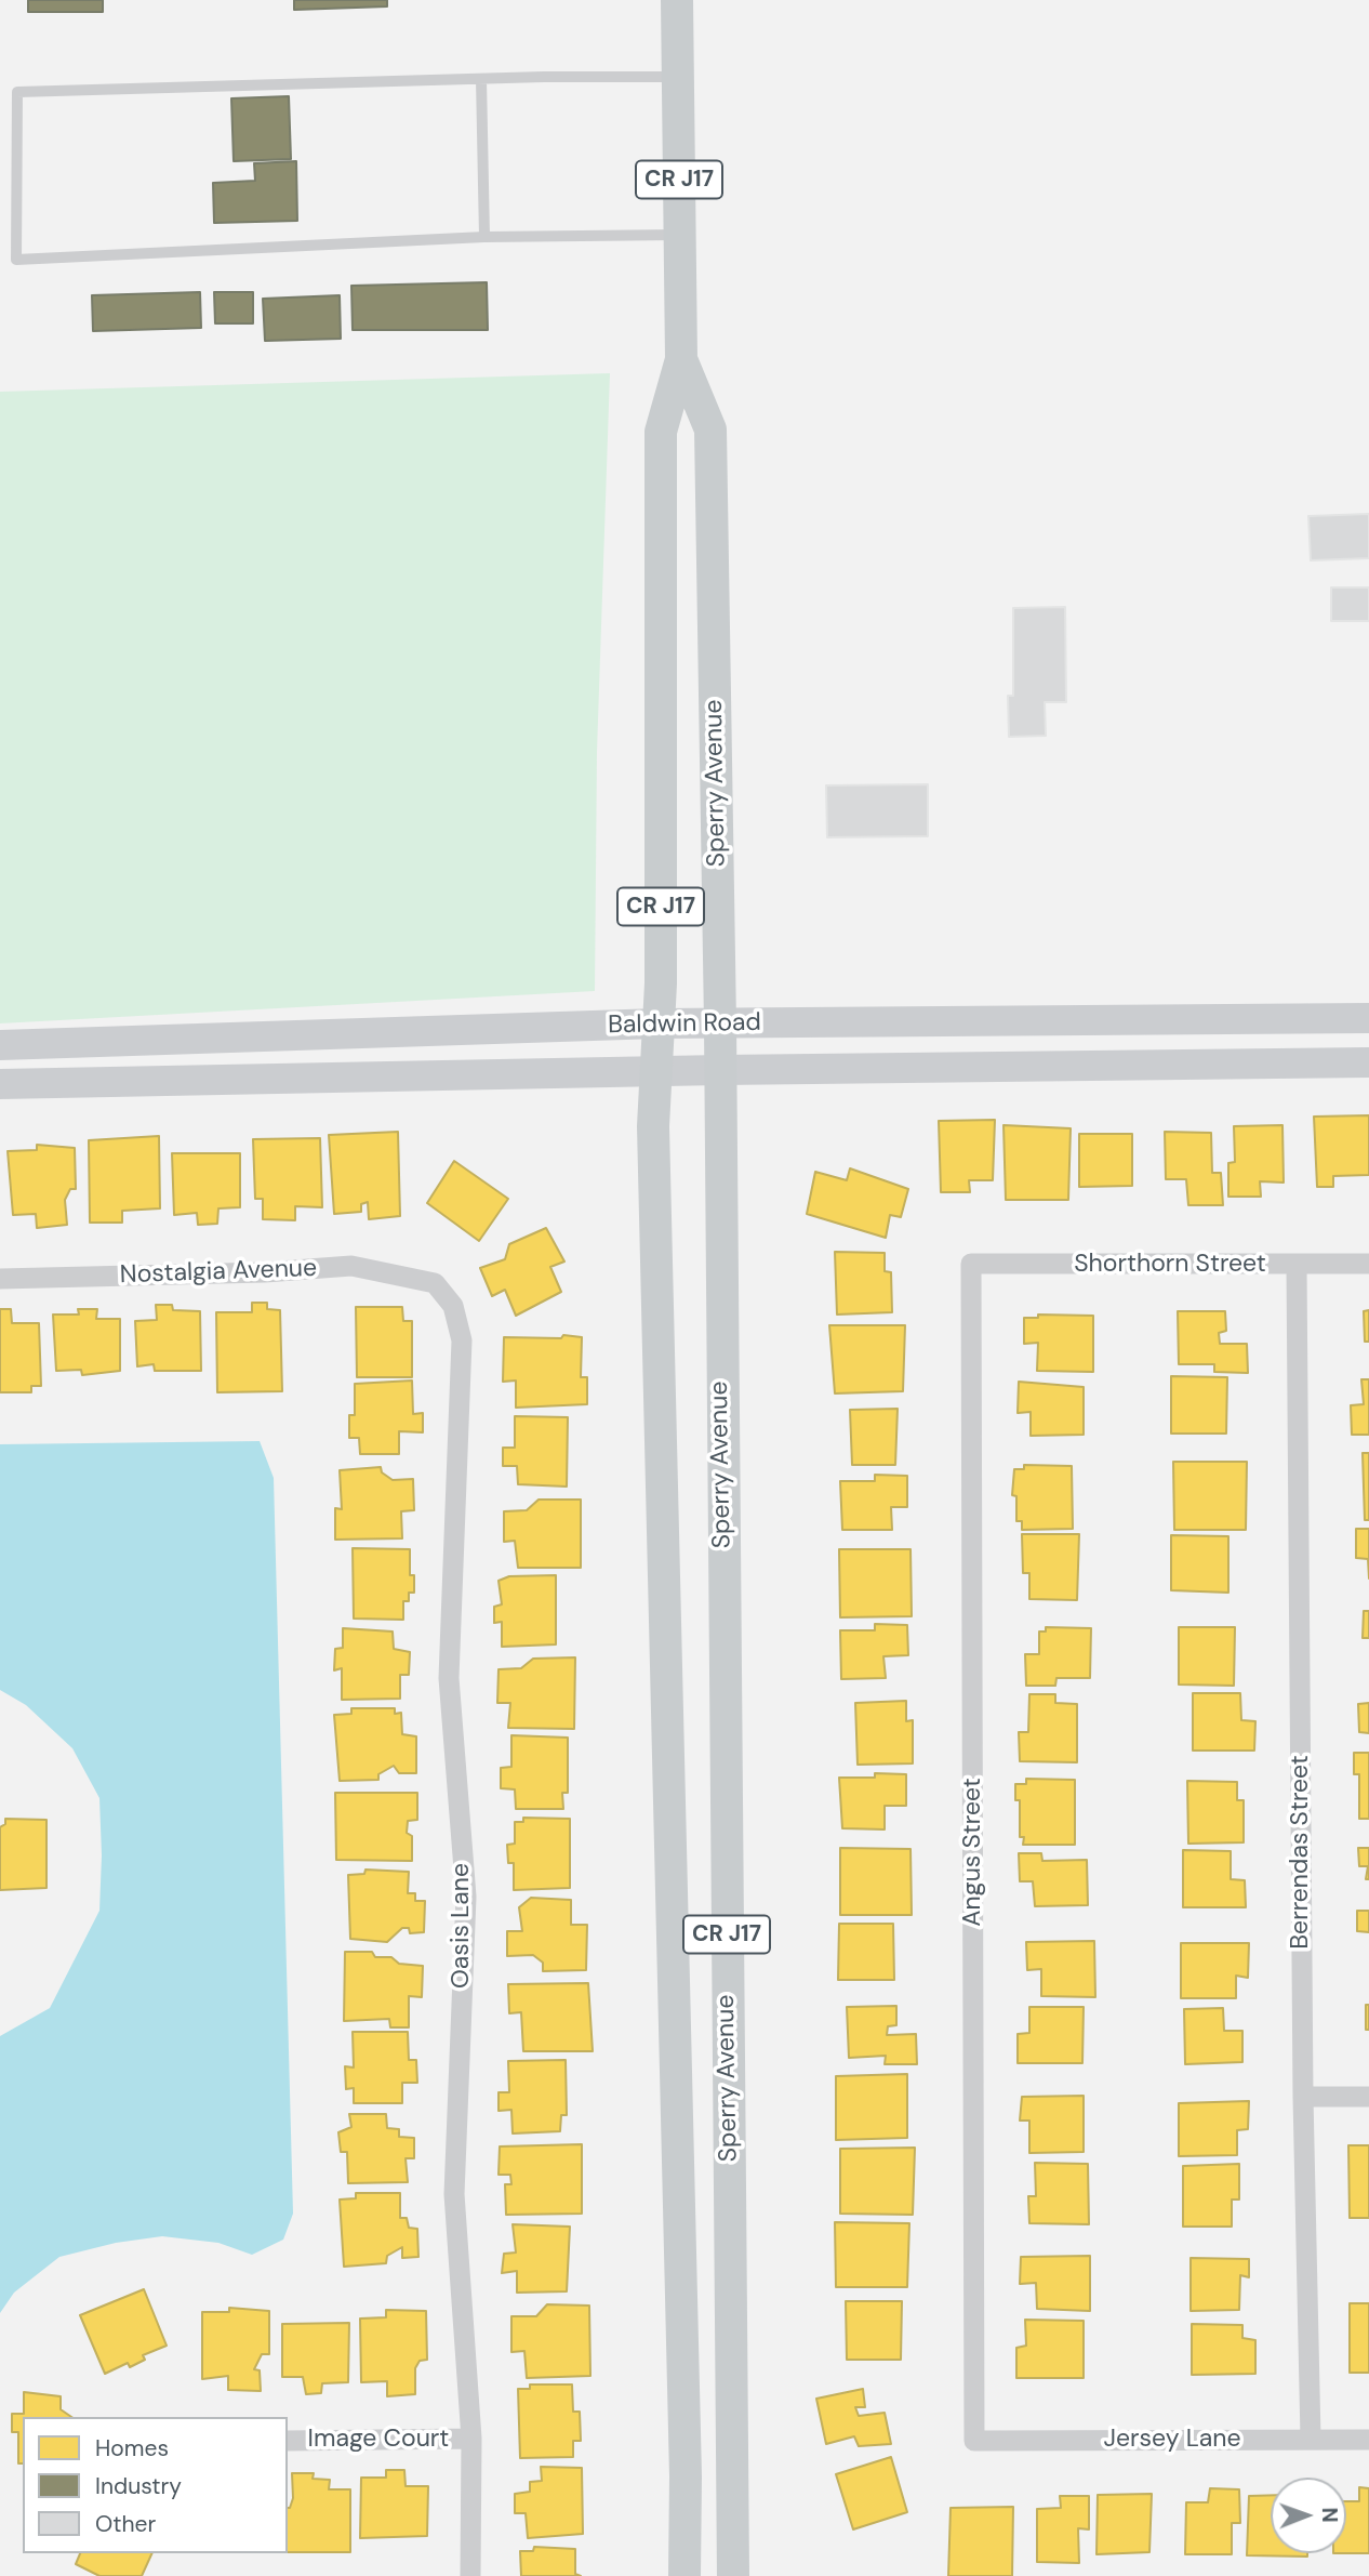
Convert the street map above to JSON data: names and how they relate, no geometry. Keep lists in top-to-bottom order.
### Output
{
  "streets": {
    "main road": ["CR J17", "Sperry Avenue", "Baldwin Road"],
    "street": [
      "Shorthorn Street",
      "Nostalgia Avenue",
      "Angus Street",
      "Berrendas Street",
      "Oasis Lane",
      "Image Court",
      "Jersey Lane"
    ]
  },
  "crossings": [
    ["Sperry Avenue", "Baldwin Road"],
    ["Shorthorn Street", "Angus Street"],
    ["Shorthorn Street", "Berrendas Street"],
    ["Nostalgia Avenue", "Oasis Lane"],
    ["Angus Street", "Jersey Lane"],
    ["Berrendas Street", "Jersey Lane"],
    ["Oasis Lane", "Image Court"]
  ],
  "legend": ["Homes", "Industry", "Other"],
  "north": "right"
}
